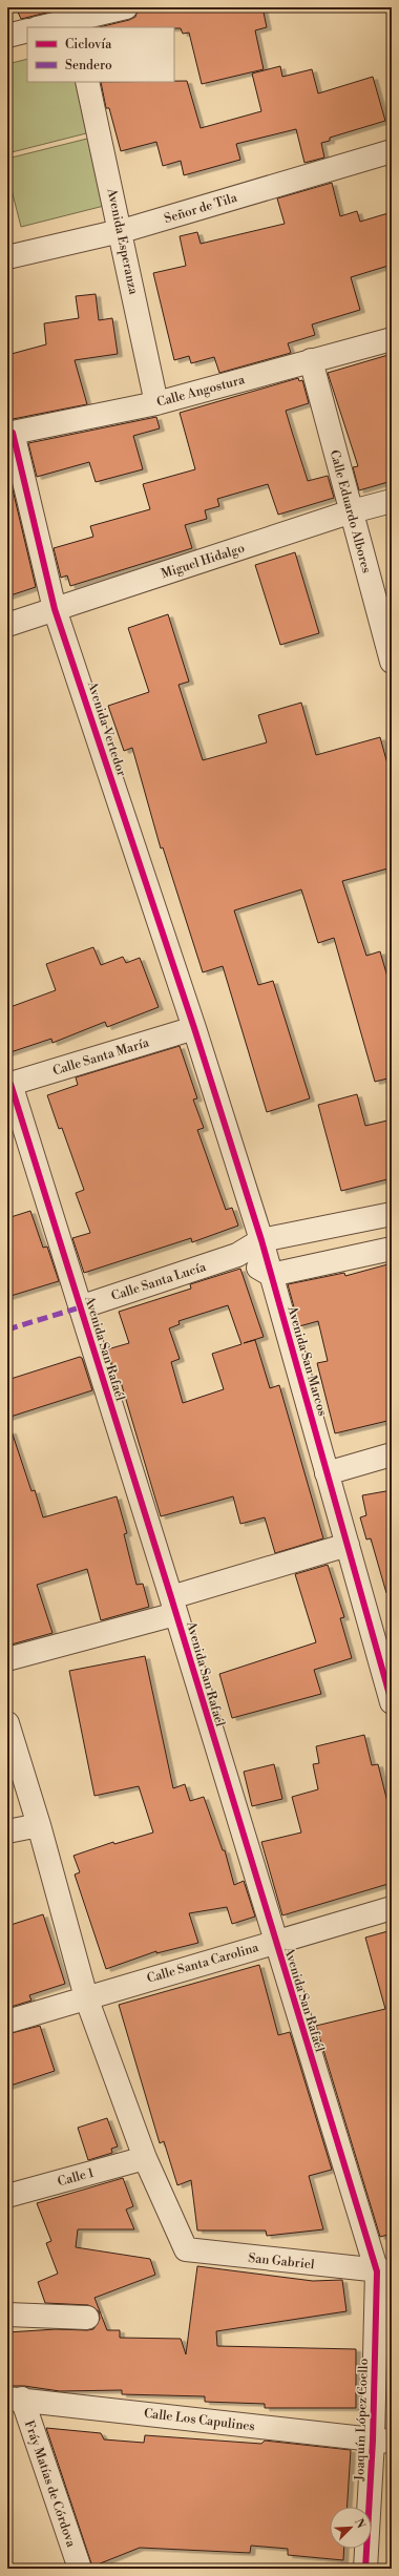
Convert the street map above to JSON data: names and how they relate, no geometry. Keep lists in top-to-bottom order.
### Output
{
  "streets": {
    "street": [
      "Señor de Tila",
      "Avenida Esperanza",
      "Calle Angostura",
      "Calle Eduardo Albores",
      "Miguel Hidalgo",
      "Avenida Vertedor",
      "Calle Santa María",
      "Calle Santa Lucía",
      "Avenida San Rafaél",
      "Avenida San Marcos",
      "Calle Santa Carolina",
      "Calle 1",
      "San Gabriel",
      "Calle Los Capulines",
      "Joaquín López Coello",
      "Fráy Matías de Córdova"
    ]
  },
  "crossings": [
    ["Señor de Tila", "Avenida Esperanza"],
    ["Avenida Esperanza", "Calle Angostura"],
    ["Calle Angostura", "Calle Eduardo Albores"],
    ["Calle Angostura", "Avenida Vertedor"],
    ["Calle Eduardo Albores", "Miguel Hidalgo"],
    ["Miguel Hidalgo", "Avenida Vertedor"],
    ["Avenida Vertedor", "Calle Santa María"],
    ["Avenida Vertedor", "Avenida San Marcos"],
    ["Calle Santa María", "Avenida San Rafaél"],
    ["Calle Santa María", "Avenida San Marcos"],
    ["Calle Santa Lucía", "Avenida San Rafaél"],
    ["Calle Santa Lucía", "Avenida San Marcos"],
    ["Avenida San Rafaél", "Calle Santa Carolina"],
    ["Avenida San Rafaél", "San Gabriel"],
    ["Avenida San Rafaél", "Joaquín López Coello"],
    ["Calle 1", "San Gabriel"],
    ["San Gabriel", "Joaquín López Coello"],
    ["Calle Los Capulines", "Joaquín López Coello"],
    ["Calle Los Capulines", "Fráy Matías de Córdova"]
  ],
  "legend": ["Ciclovía", "Sendero"],
  "north": "top right"
}
